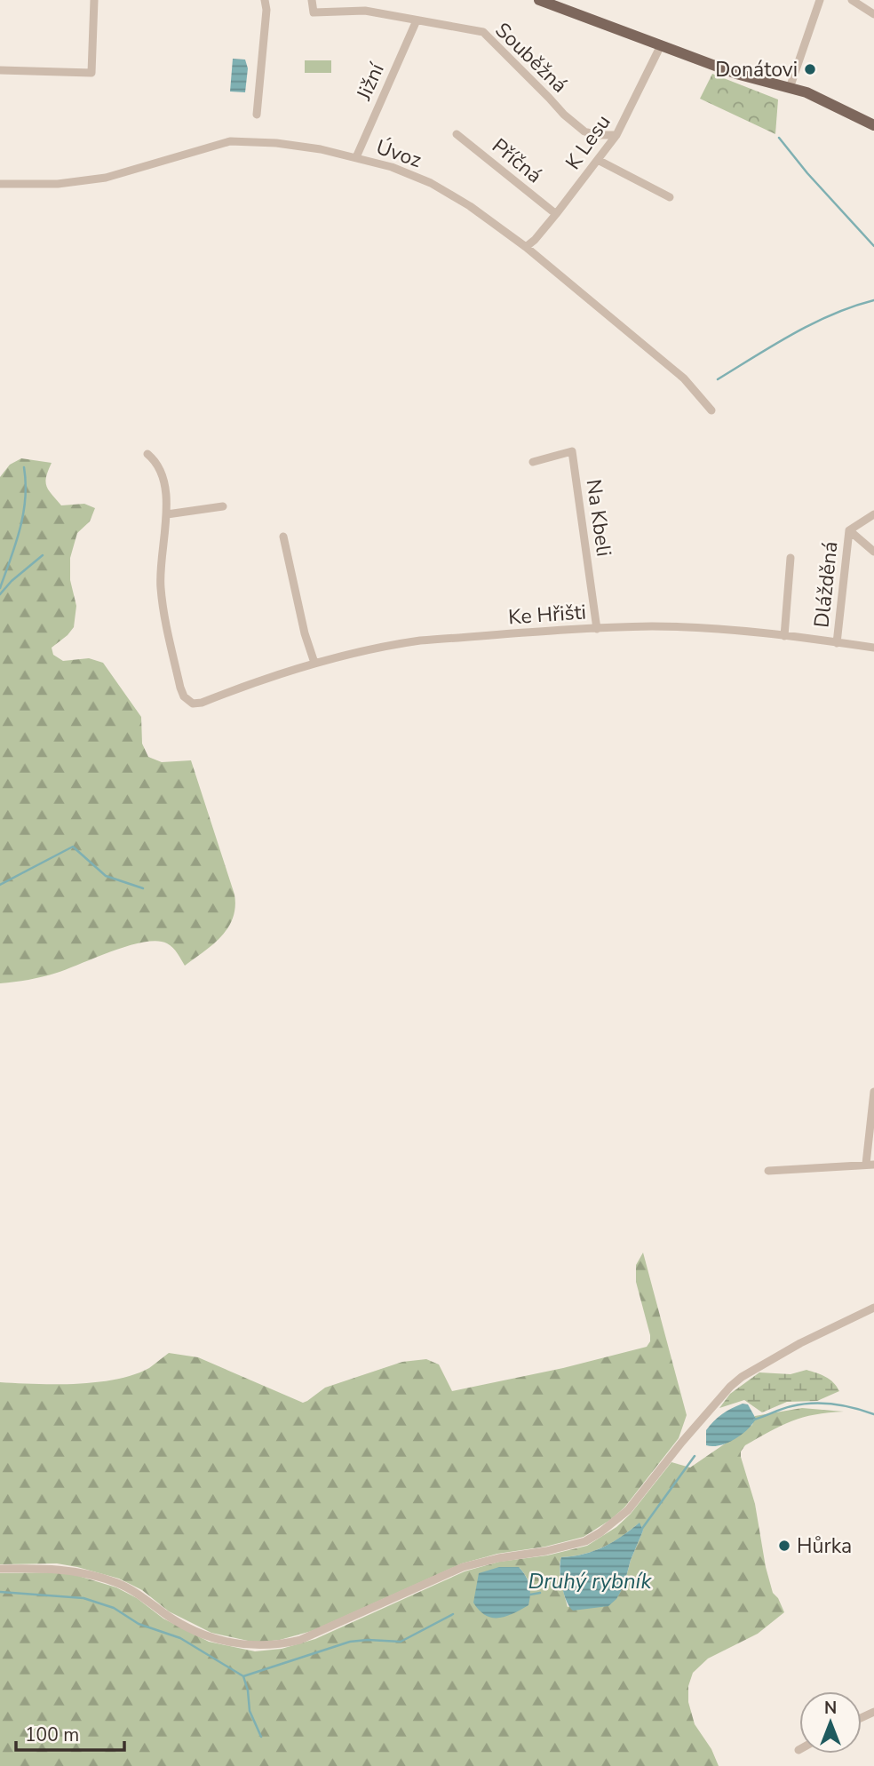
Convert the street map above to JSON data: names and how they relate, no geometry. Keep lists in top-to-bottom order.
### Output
{
  "streets": {
    "street": [
      "Souběžná",
      "Jižní",
      "K Lesu",
      "Úvoz",
      "Příčná",
      "Na Kbeli",
      "Dlážděná",
      "Ke Hřišti"
    ]
  },
  "crossings": [
    ["Souběžná", "Jižní"],
    ["Souběžná", "K Lesu"],
    ["Jižní", "Úvoz"],
    ["K Lesu", "Úvoz"],
    ["K Lesu", "Příčná"],
    ["Na Kbeli", "Ke Hřišti"],
    ["Dlážděná", "Ke Hřišti"]
  ],
  "water": ["Druhý rybník"],
  "places": ["Donátovi", "Hůrka"],
  "scale_bar": "100 m",
  "north": "top"
}
